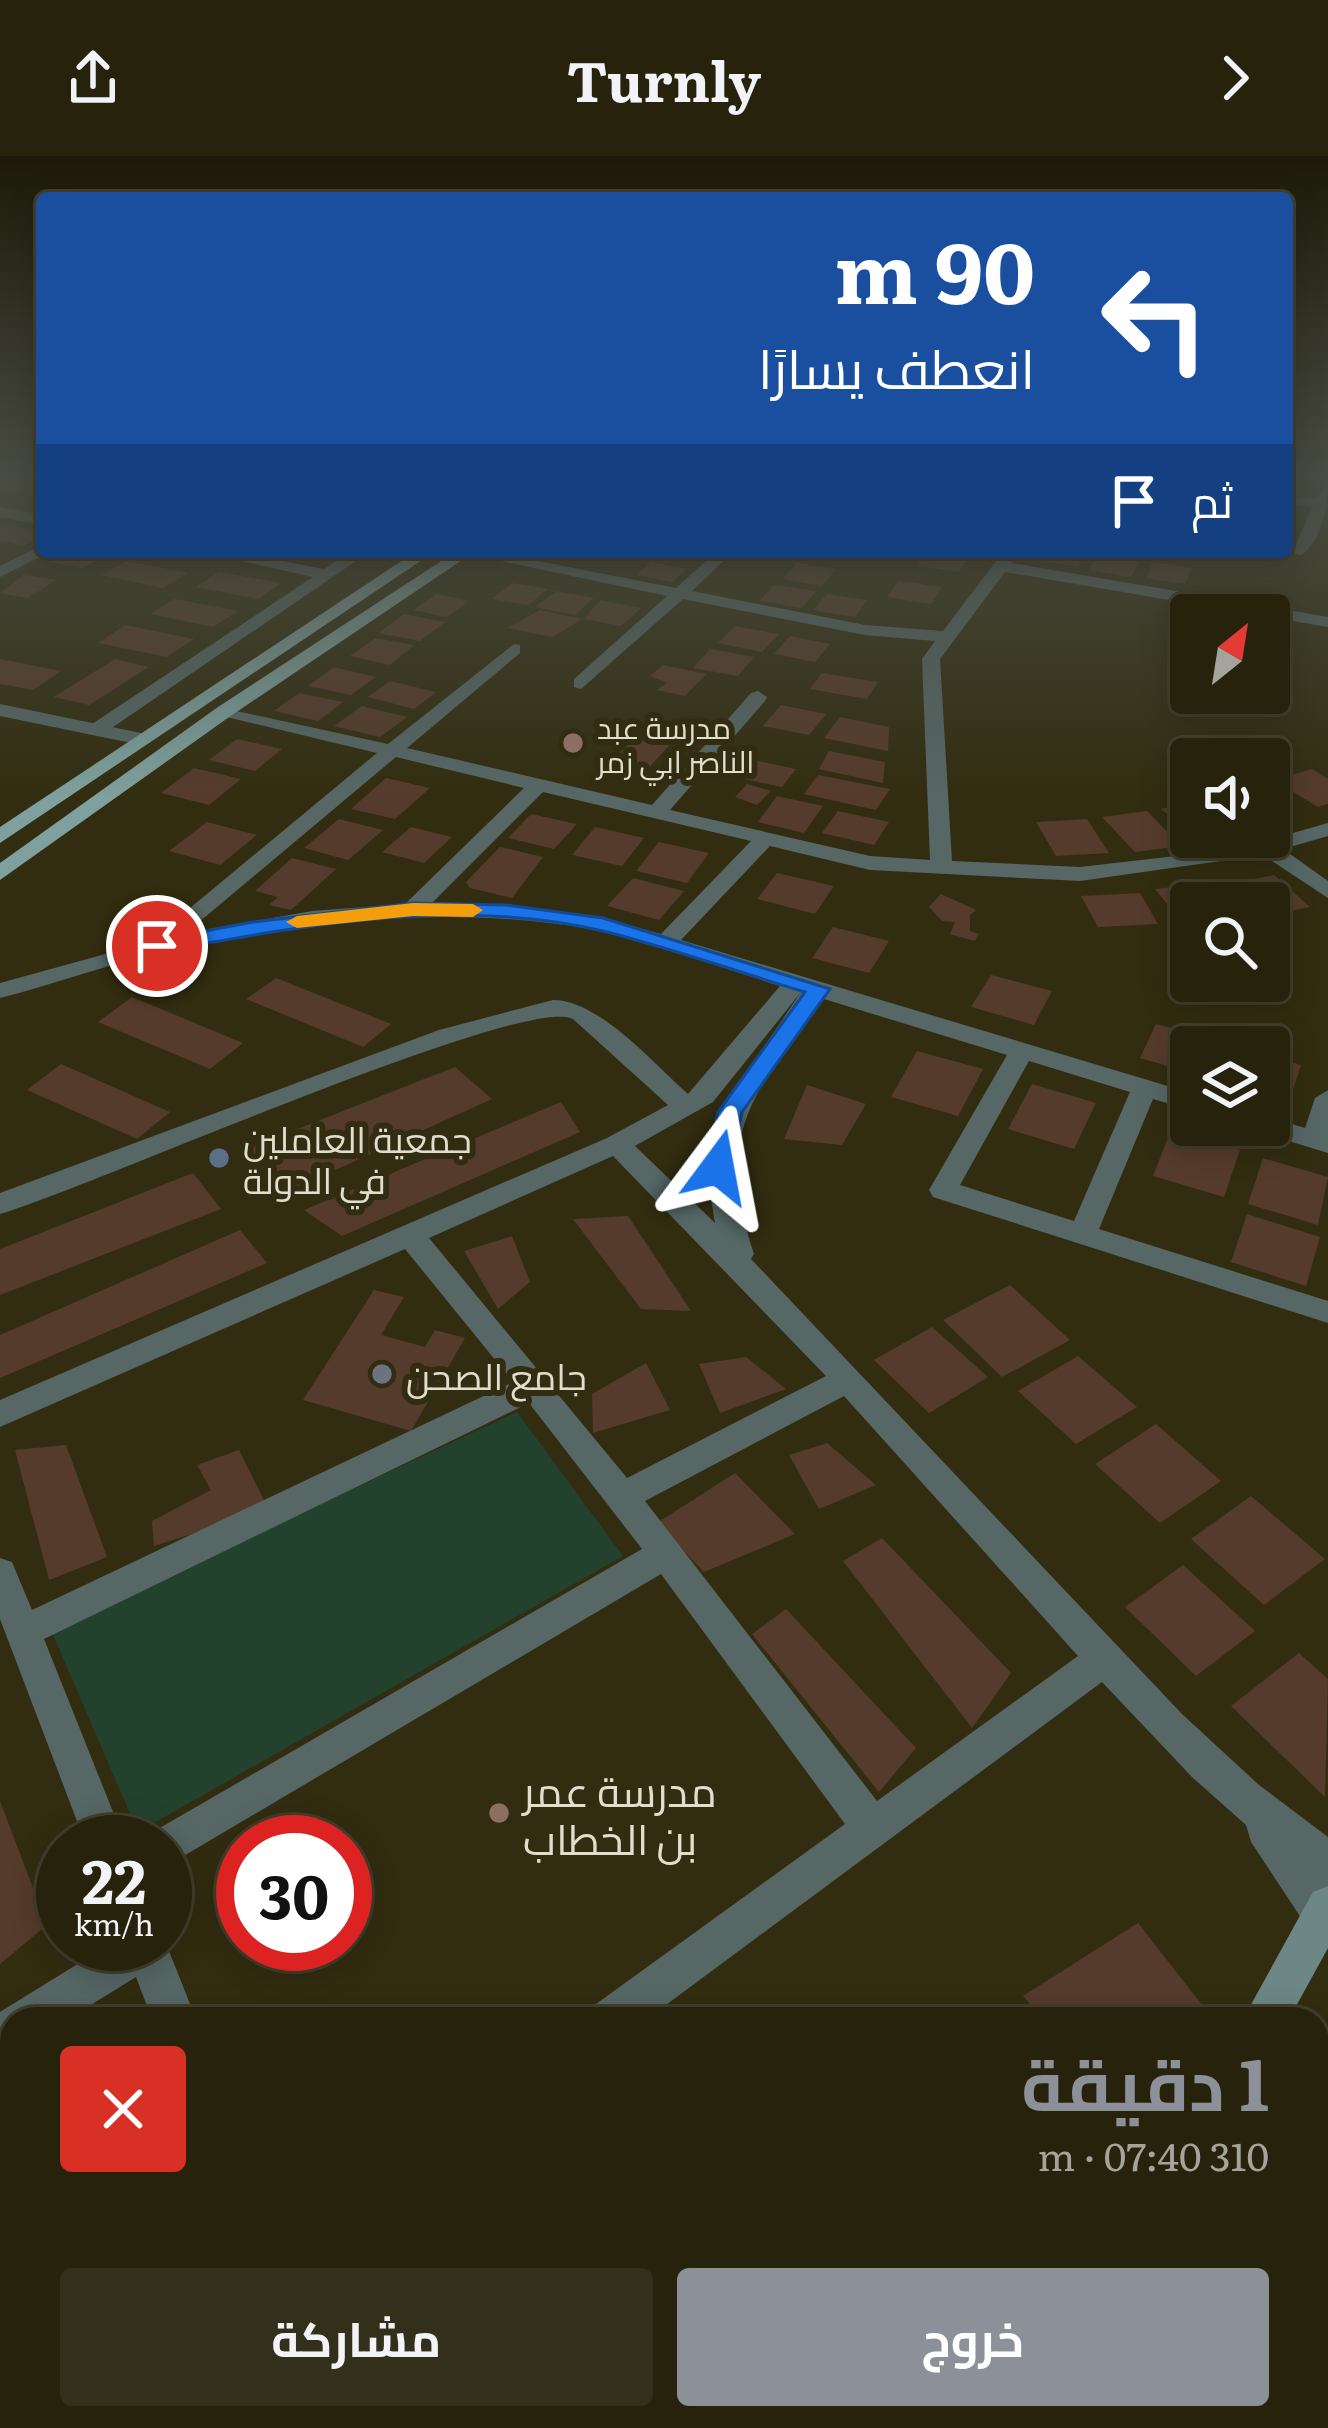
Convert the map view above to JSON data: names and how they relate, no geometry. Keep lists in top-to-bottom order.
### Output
{
  "places": [
    "مدرسة عبد الناصر ابي زمر",
    "جمعية العاملين في الدولة",
    "جامع الصحن",
    "مدرسة عمر بن الخطاب"
  ],
  "north": "top right",
  "page": {
    "header": "Turnly",
    "turn": ["90 m", "انعطف يسارًا"],
    "then": "ثم",
    "speed": "22 km/h",
    "limit": "30",
    "heading": ["1 دقيقة", "310 m · 07:40"],
    "buttons": ["خروج", "مشاركة"]
  }
}
